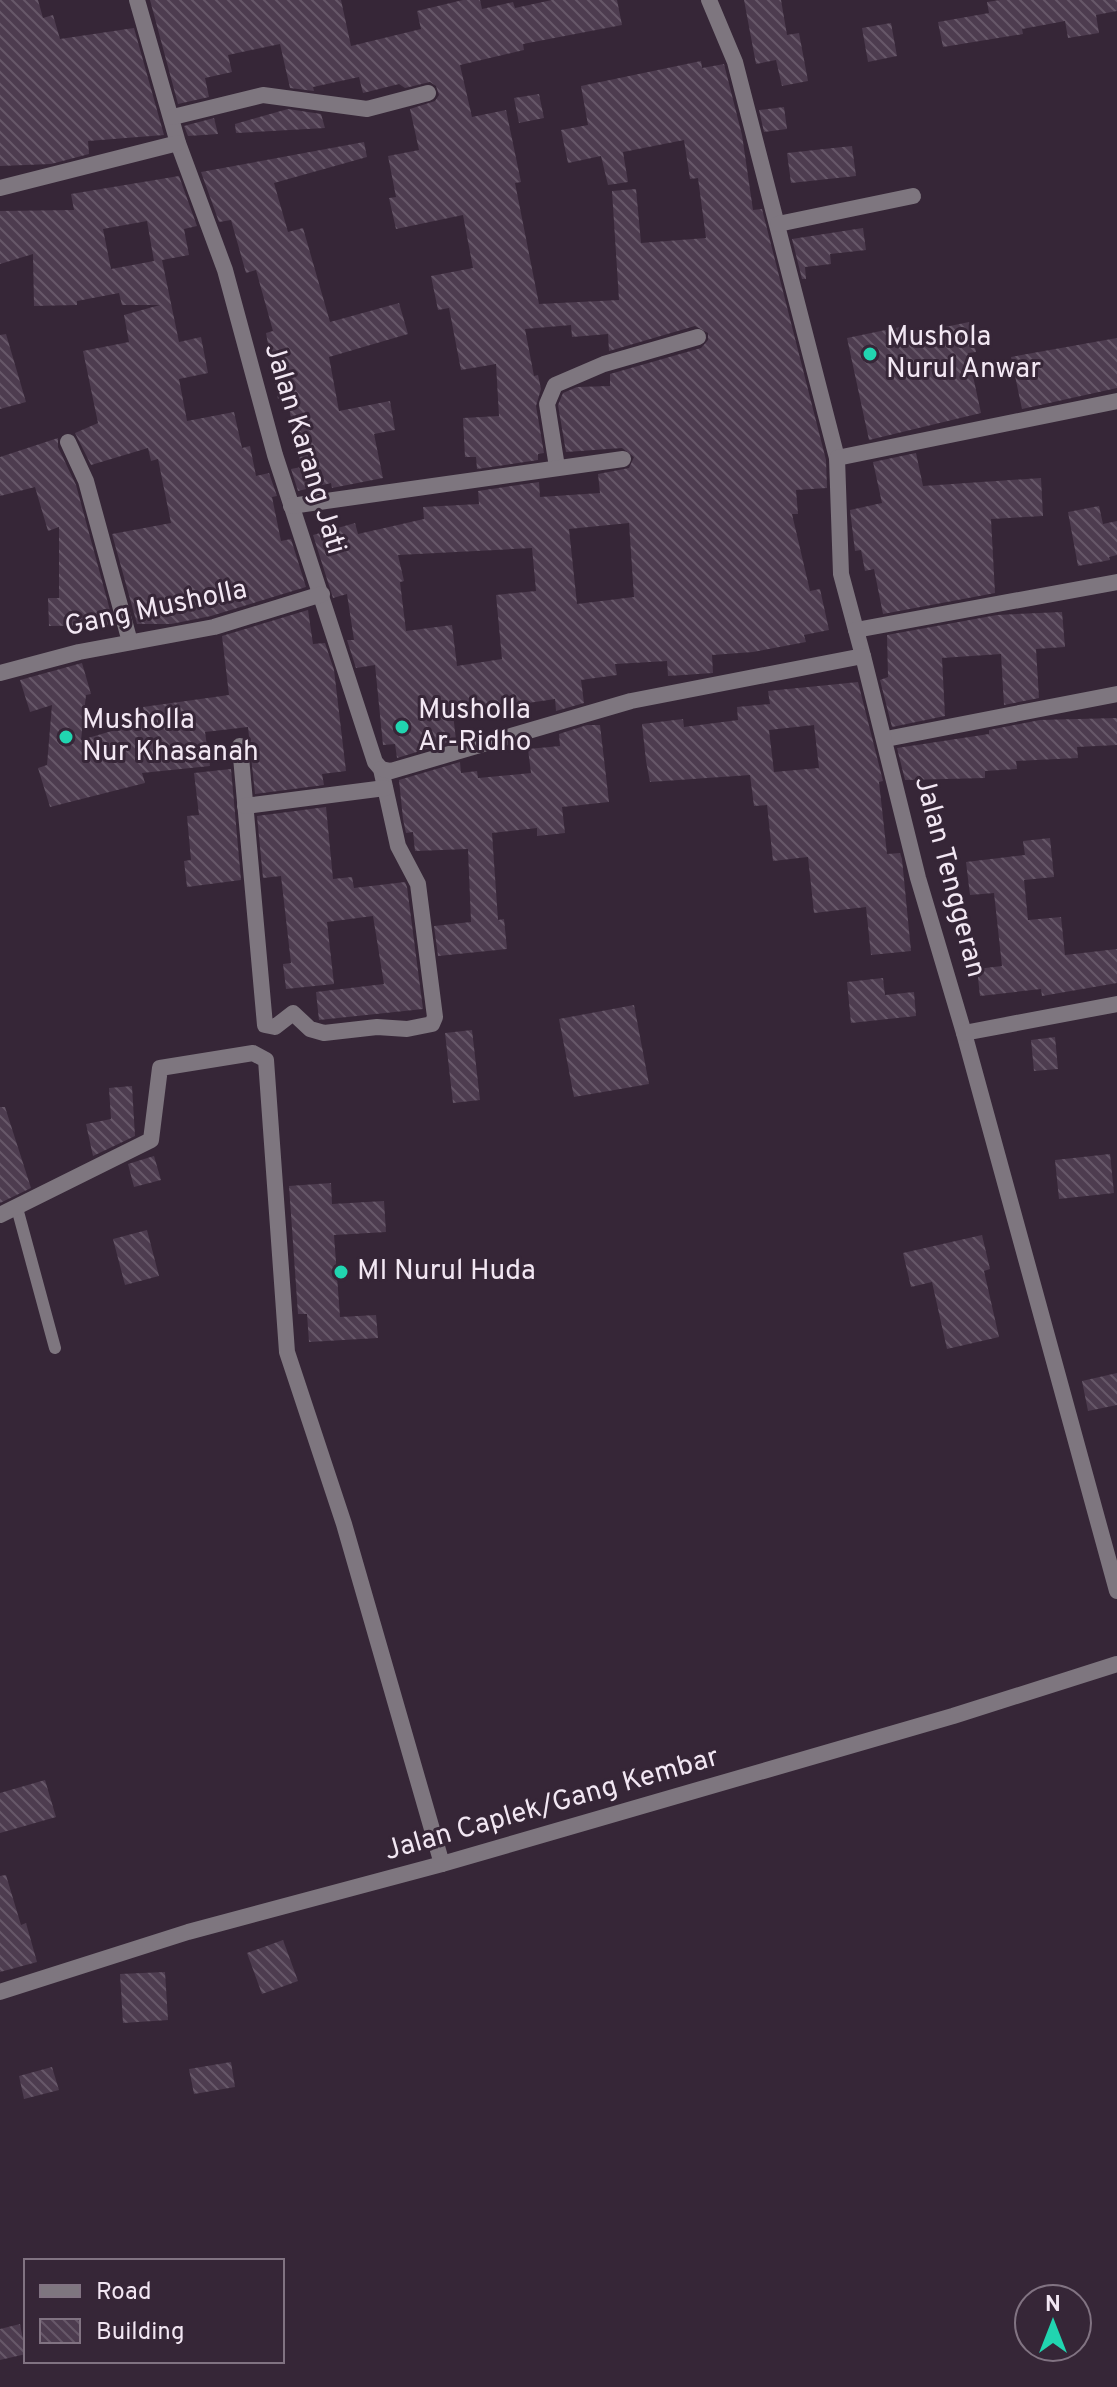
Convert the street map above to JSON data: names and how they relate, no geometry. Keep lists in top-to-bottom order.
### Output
{
  "streets": {
    "street": [
      "Jalan Karang Jati",
      "Gang Musholla",
      "Jalan Tenggeran",
      "Jalan Caplek/Gang Kembar"
    ]
  },
  "crossings": [
    ["Jalan Karang Jati", "Gang Musholla"]
  ],
  "places": [
    "Mushola Nurul Anwar",
    "Musholla Ar-Ridho",
    "Musholla Nur Khasanah",
    "MI Nurul Huda"
  ],
  "legend": ["Road", "Building"],
  "north": "top"
}
